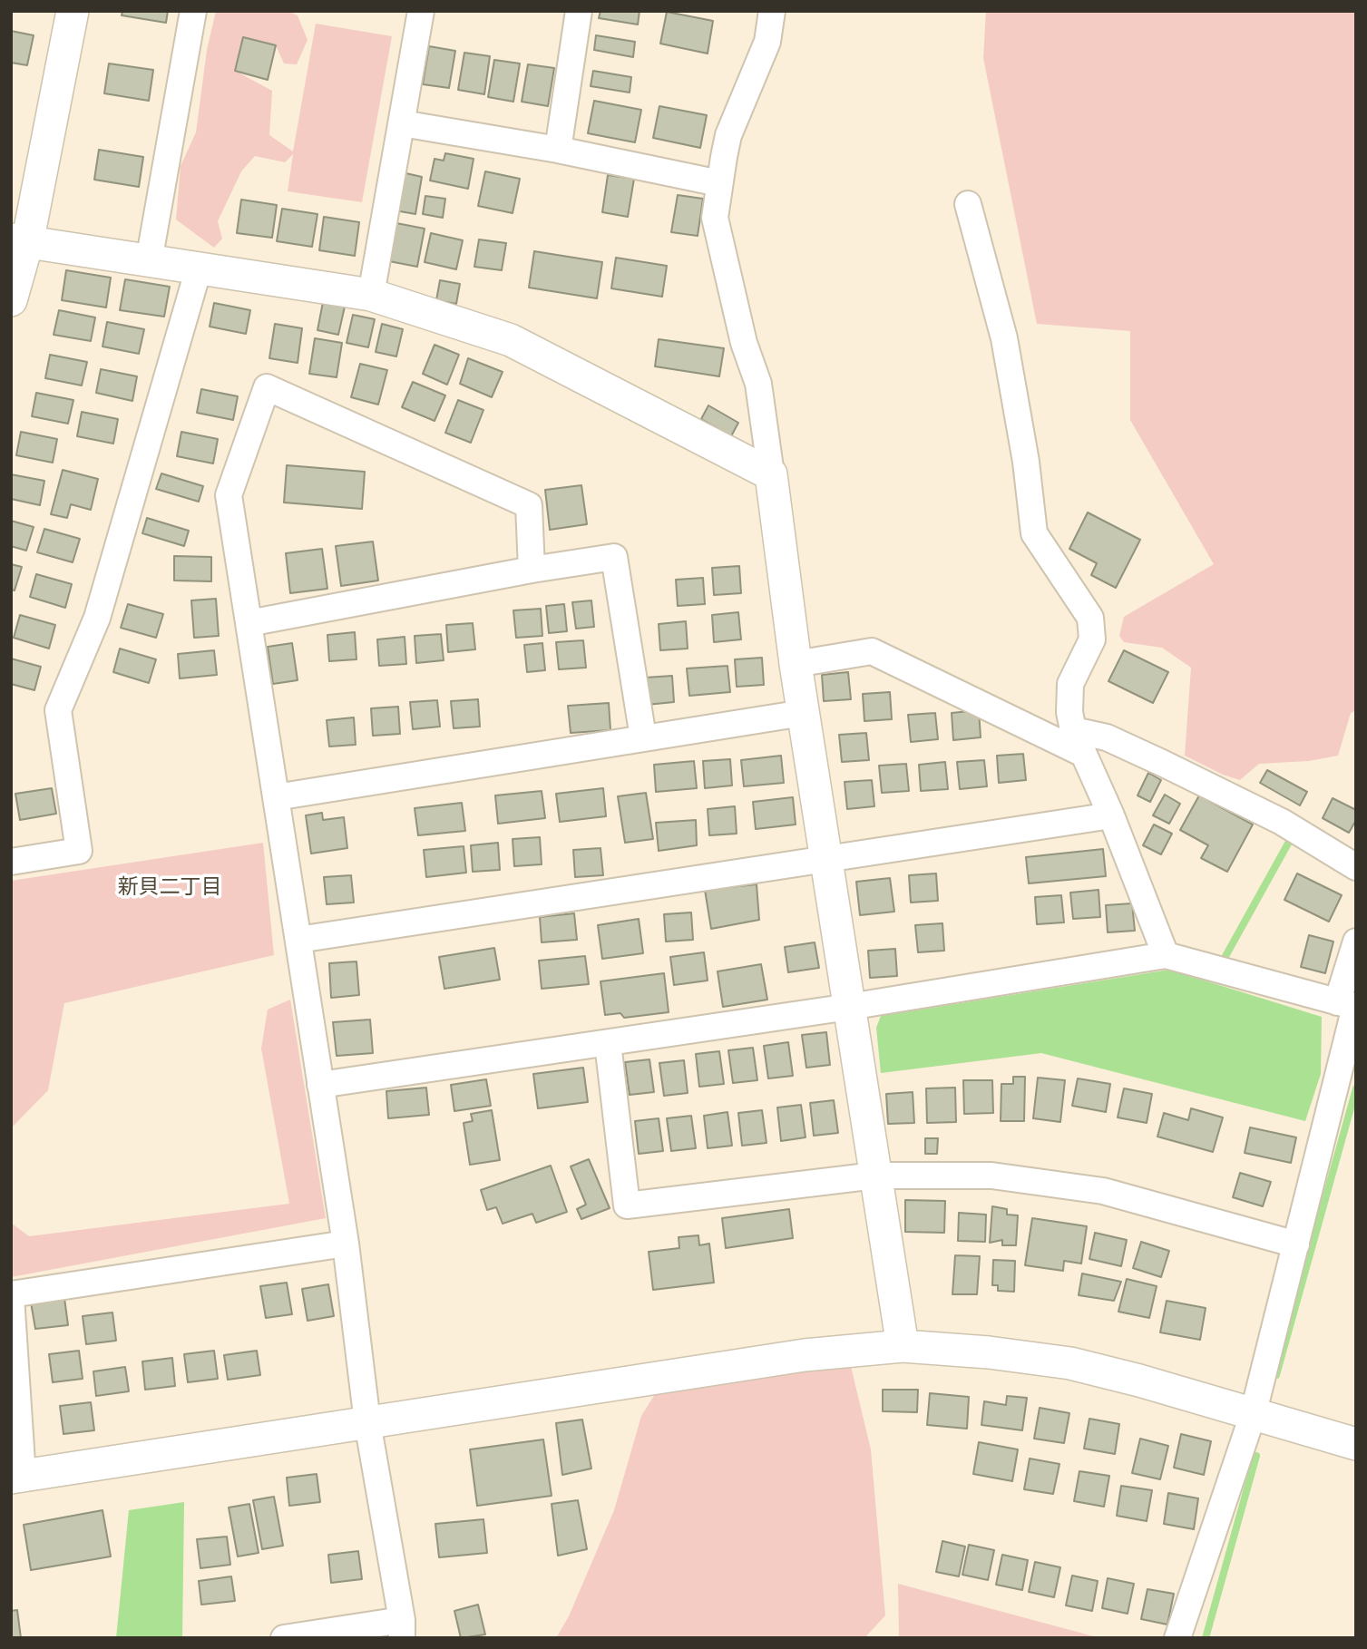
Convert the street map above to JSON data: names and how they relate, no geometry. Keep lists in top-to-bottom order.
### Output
{
  "districts": ["新貝二丁目"]
}
